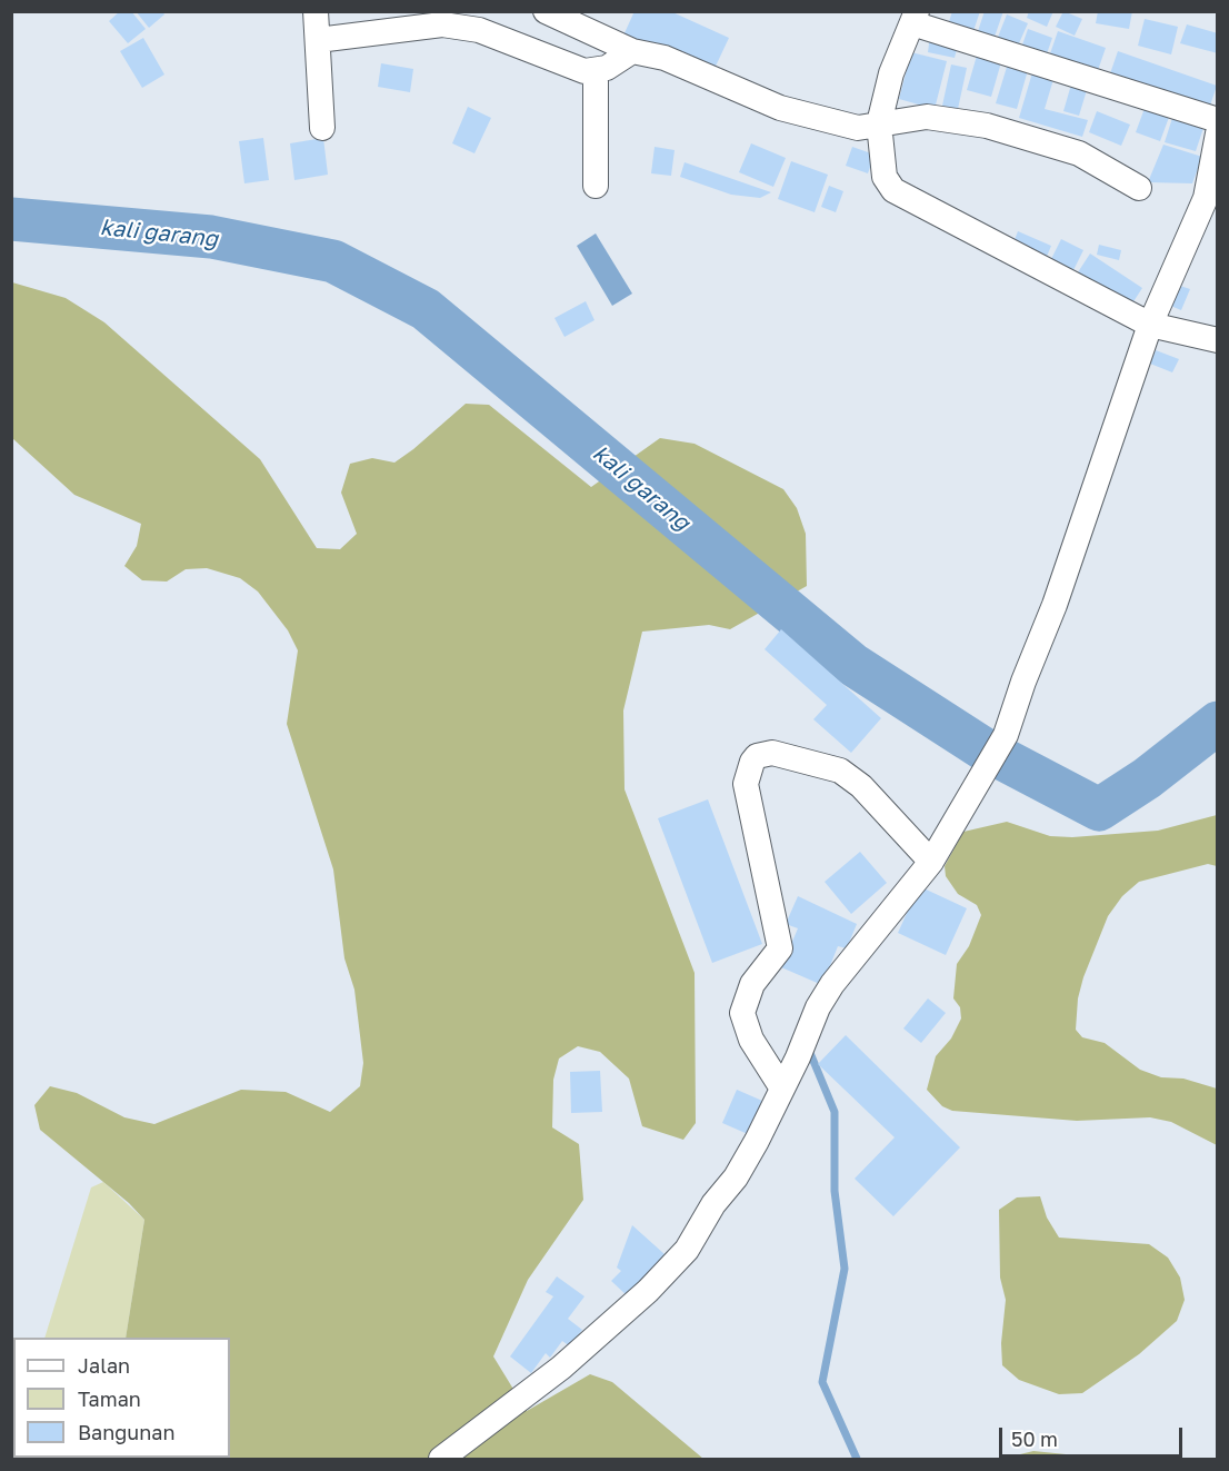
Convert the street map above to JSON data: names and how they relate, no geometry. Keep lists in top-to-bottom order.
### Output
{
  "water": ["kali garang"],
  "legend": ["Jalan", "Taman", "Bangunan"],
  "scale_bar": "50 m"
}
